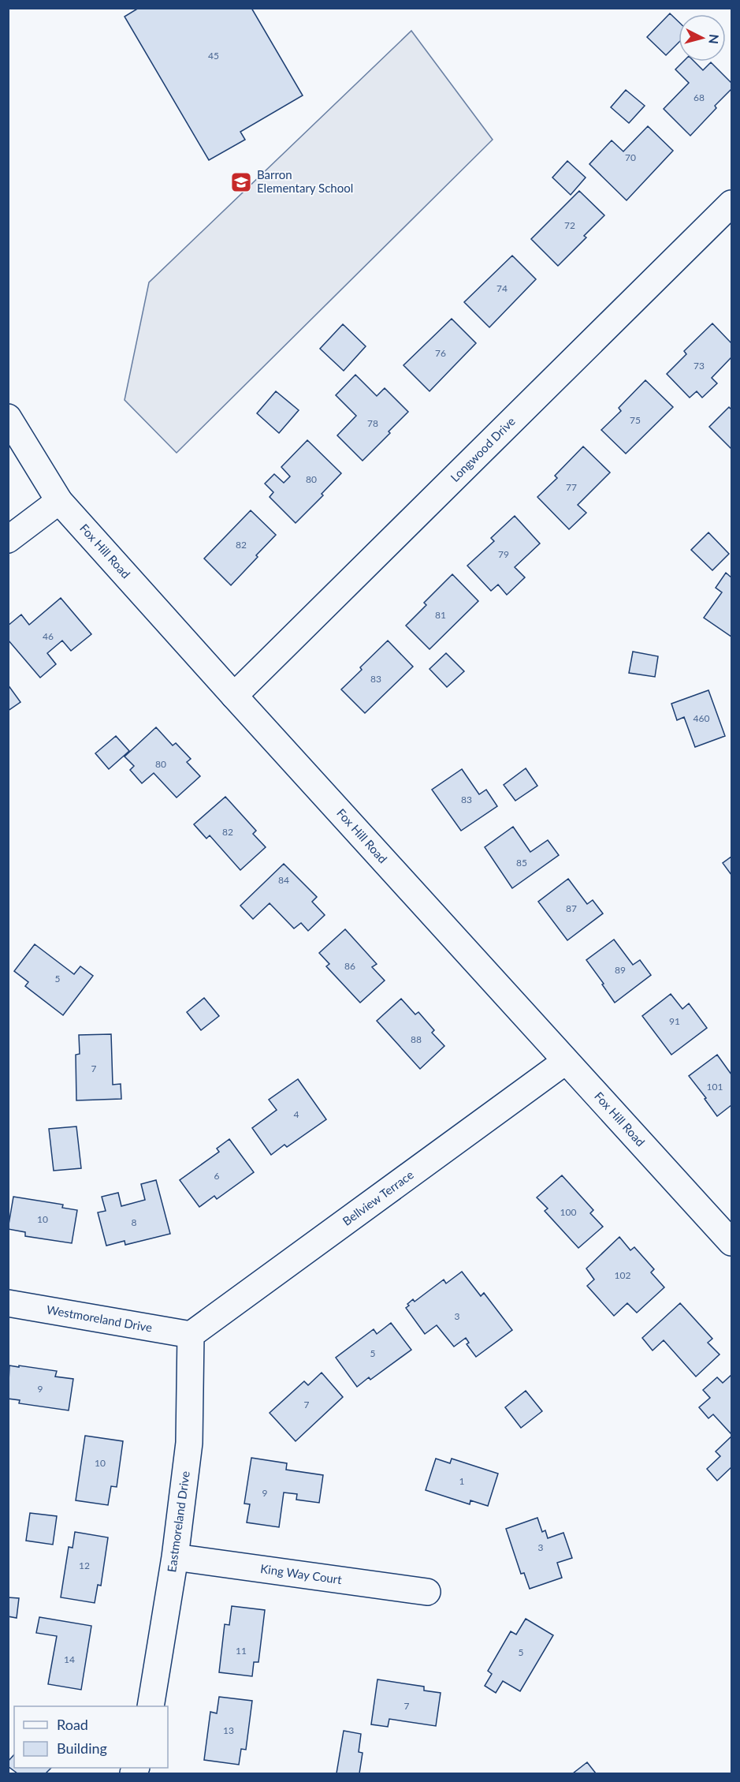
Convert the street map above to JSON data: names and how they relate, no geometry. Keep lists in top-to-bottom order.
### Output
{
  "streets": {
    "street": [
      "Longwood Drive",
      "Fox Hill Road",
      "Bellview Terrace",
      "Westmoreland Drive",
      "Eastmoreland Drive",
      "King Way Court"
    ]
  },
  "crossings": [
    ["Longwood Drive", "Fox Hill Road"],
    ["Fox Hill Road", "Bellview Terrace"],
    ["Bellview Terrace", "Westmoreland Drive"],
    ["Bellview Terrace", "Eastmoreland Drive"],
    ["Westmoreland Drive", "Eastmoreland Drive"],
    ["Eastmoreland Drive", "King Way Court"]
  ],
  "places": {
    "school or university": ["Barron Elementary School"]
  },
  "house_numbers": [
    "45",
    "68",
    "70",
    "72",
    "74",
    "76",
    "73",
    "75",
    "78",
    "80",
    "77",
    "82",
    "79",
    "81",
    "46",
    "83",
    "460",
    "80",
    "83",
    "82",
    "85",
    "84",
    "87",
    "86",
    "89",
    "5",
    "91",
    "88",
    "7",
    "101",
    "4",
    "6",
    "100",
    "10",
    "8",
    "102",
    "3",
    "5",
    "9",
    "7",
    "10",
    "1",
    "9",
    "3",
    "12",
    "11",
    "5",
    "14",
    "7",
    "13"
  ],
  "legend": ["Road", "Building"],
  "north": "right"
}
